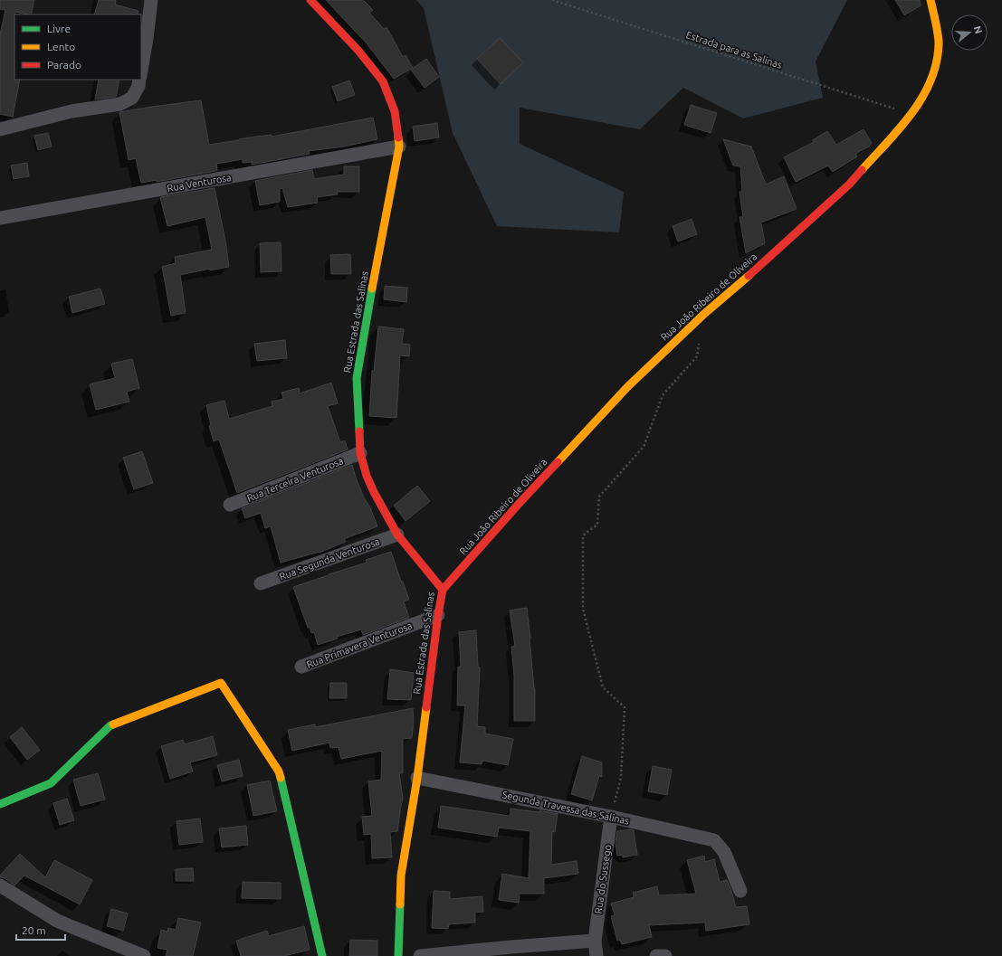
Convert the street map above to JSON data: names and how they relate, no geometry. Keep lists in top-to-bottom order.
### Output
{
  "streets": {
    "street": [
      "Rua Venturosa",
      "Rua João Ribeiro de Oliveira",
      "Rua Estrada das Salinas",
      "Rua Terceira Venturosa",
      "Rua Segunda Venturosa",
      "Rua Primavera Venturosa",
      "Segunda Travessa das Salinas",
      "Rua do Sussego"
    ],
    "path": ["Estrada para as Salinas"]
  },
  "crossings": [
    ["Estrada para as Salinas", "Rua João Ribeiro de Oliveira"],
    ["Rua Venturosa", "Rua Estrada das Salinas"],
    ["Rua João Ribeiro de Oliveira", "Rua Estrada das Salinas"],
    ["Rua Estrada das Salinas", "Rua Terceira Venturosa"],
    ["Rua Estrada das Salinas", "Rua Segunda Venturosa"],
    ["Rua Estrada das Salinas", "Rua Primavera Venturosa"],
    ["Rua Estrada das Salinas", "Segunda Travessa das Salinas"],
    ["Segunda Travessa das Salinas", "Rua do Sussego"]
  ],
  "legend": ["Livre", "Lento", "Parado"],
  "scale_bar": "20 m",
  "north": "right"
}
